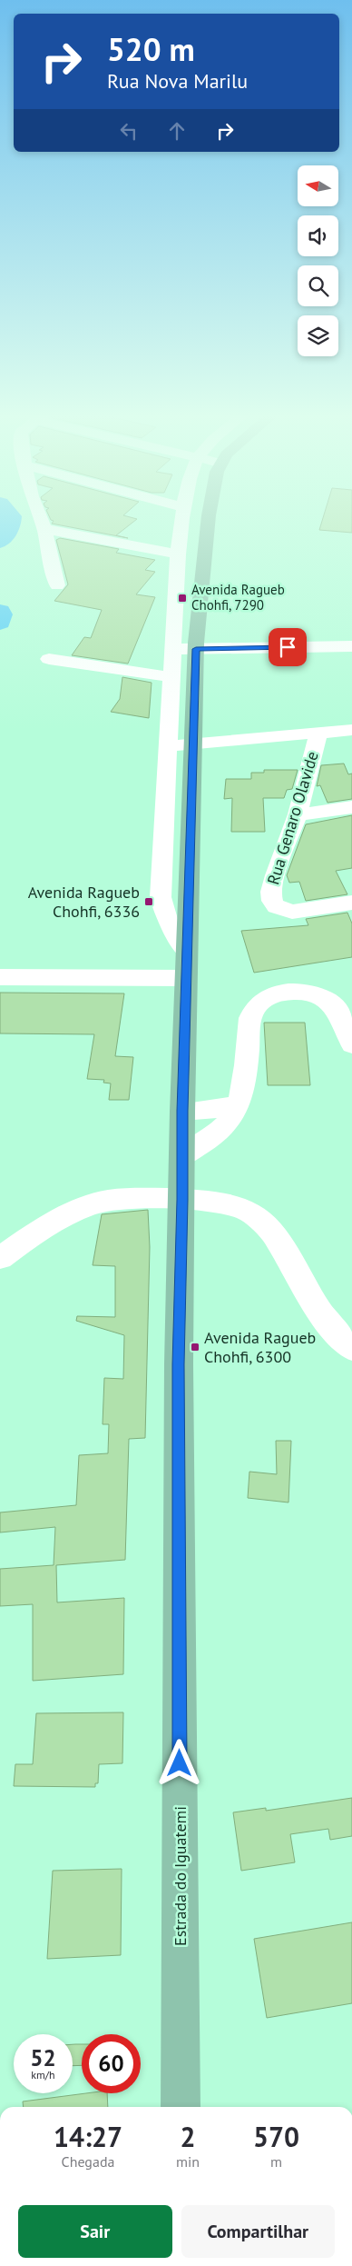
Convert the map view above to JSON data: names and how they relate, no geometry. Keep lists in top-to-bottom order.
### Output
{
  "streets": {
    "main road": ["Estrada do Iguatemi"],
    "street": ["Rua Genaro Olavide"]
  },
  "places": {
    "transit": ["Avenida Ragueb Chohfi, 7290", "Avenida Ragueb Chohfi, 6336", "Avenida Ragueb Chohfi, 6300"]
  },
  "north": "left",
  "page": {
    "turn": ["520 m", "Rua Nova Marilu"],
    "speed": "52 km/h",
    "limit": "60",
    "eta": [
      "14:27",
      "Chegada",
      "2",
      "min",
      "570",
      "m"
    ],
    "buttons": ["Sair", "Compartilhar"]
  }
}
